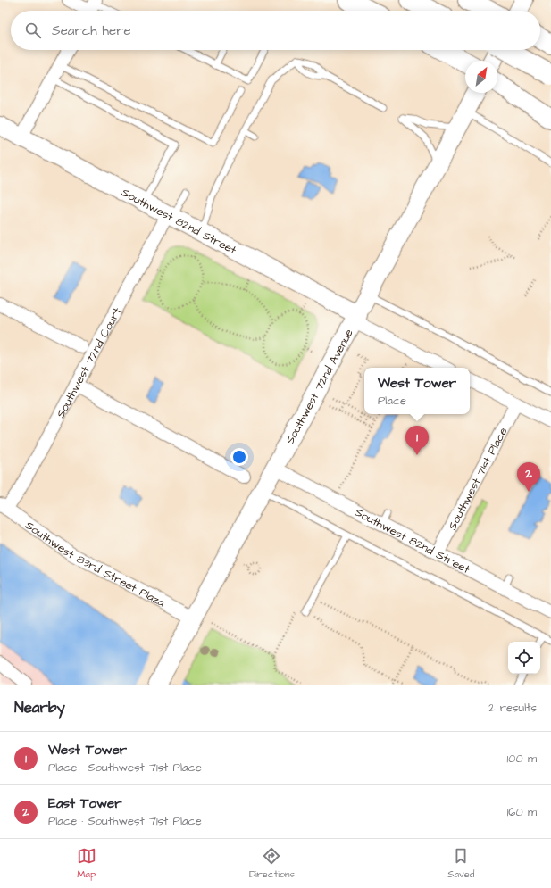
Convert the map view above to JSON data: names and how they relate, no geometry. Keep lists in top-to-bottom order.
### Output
{
  "streets": {
    "street": [
      "Southwest 82nd Street",
      "Southwest 72nd Court",
      "Southwest 72nd Avenue",
      "Southwest 71st Place",
      "Southwest 83rd Street Plaza"
    ]
  },
  "crossings": [
    ["Southwest 82nd Street", "Southwest 72nd Court"],
    ["Southwest 82nd Street", "Southwest 72nd Avenue"],
    ["Southwest 82nd Street", "Southwest 71st Place"],
    ["Southwest 72nd Court", "Southwest 83rd Street Plaza"],
    ["Southwest 72nd Avenue", "Southwest 83rd Street Plaza"]
  ],
  "north": "top right",
  "page": {
    "search": "Search here",
    "popup": ["West Tower", "Place"],
    "pins": ["1", "2"],
    "heading": ["Nearby", "2 results"],
    "list": [
      {
        "mark": "1",
        "name": "West Tower",
        "note": "Place · Southwest 71st Place",
        "value": "100 m"
      },
      {
        "mark": "2",
        "name": "East Tower",
        "note": "Place · Southwest 71st Place",
        "value": "160 m"
      }
    ],
    "nav": ["Map", "Directions", "Saved"]
  }
}
